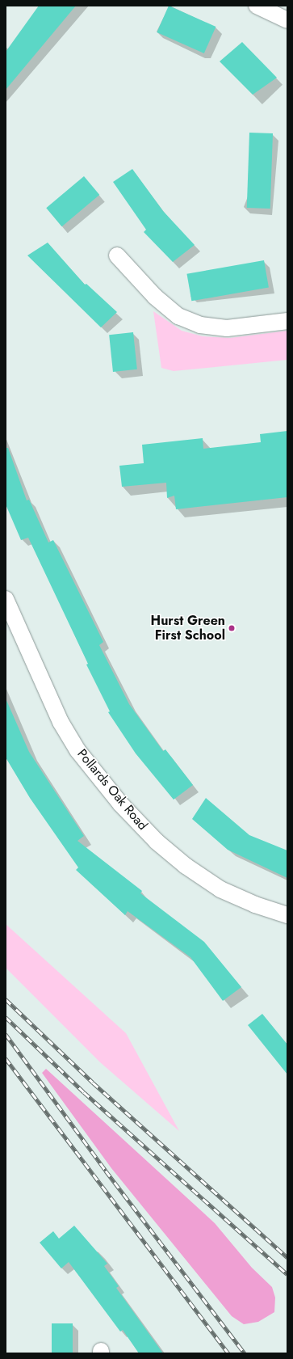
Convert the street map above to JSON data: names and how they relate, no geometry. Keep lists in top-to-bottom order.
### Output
{
  "streets": {
    "street": ["Pollards Oak Road"]
  },
  "places": ["Hurst Green First School"]
}
